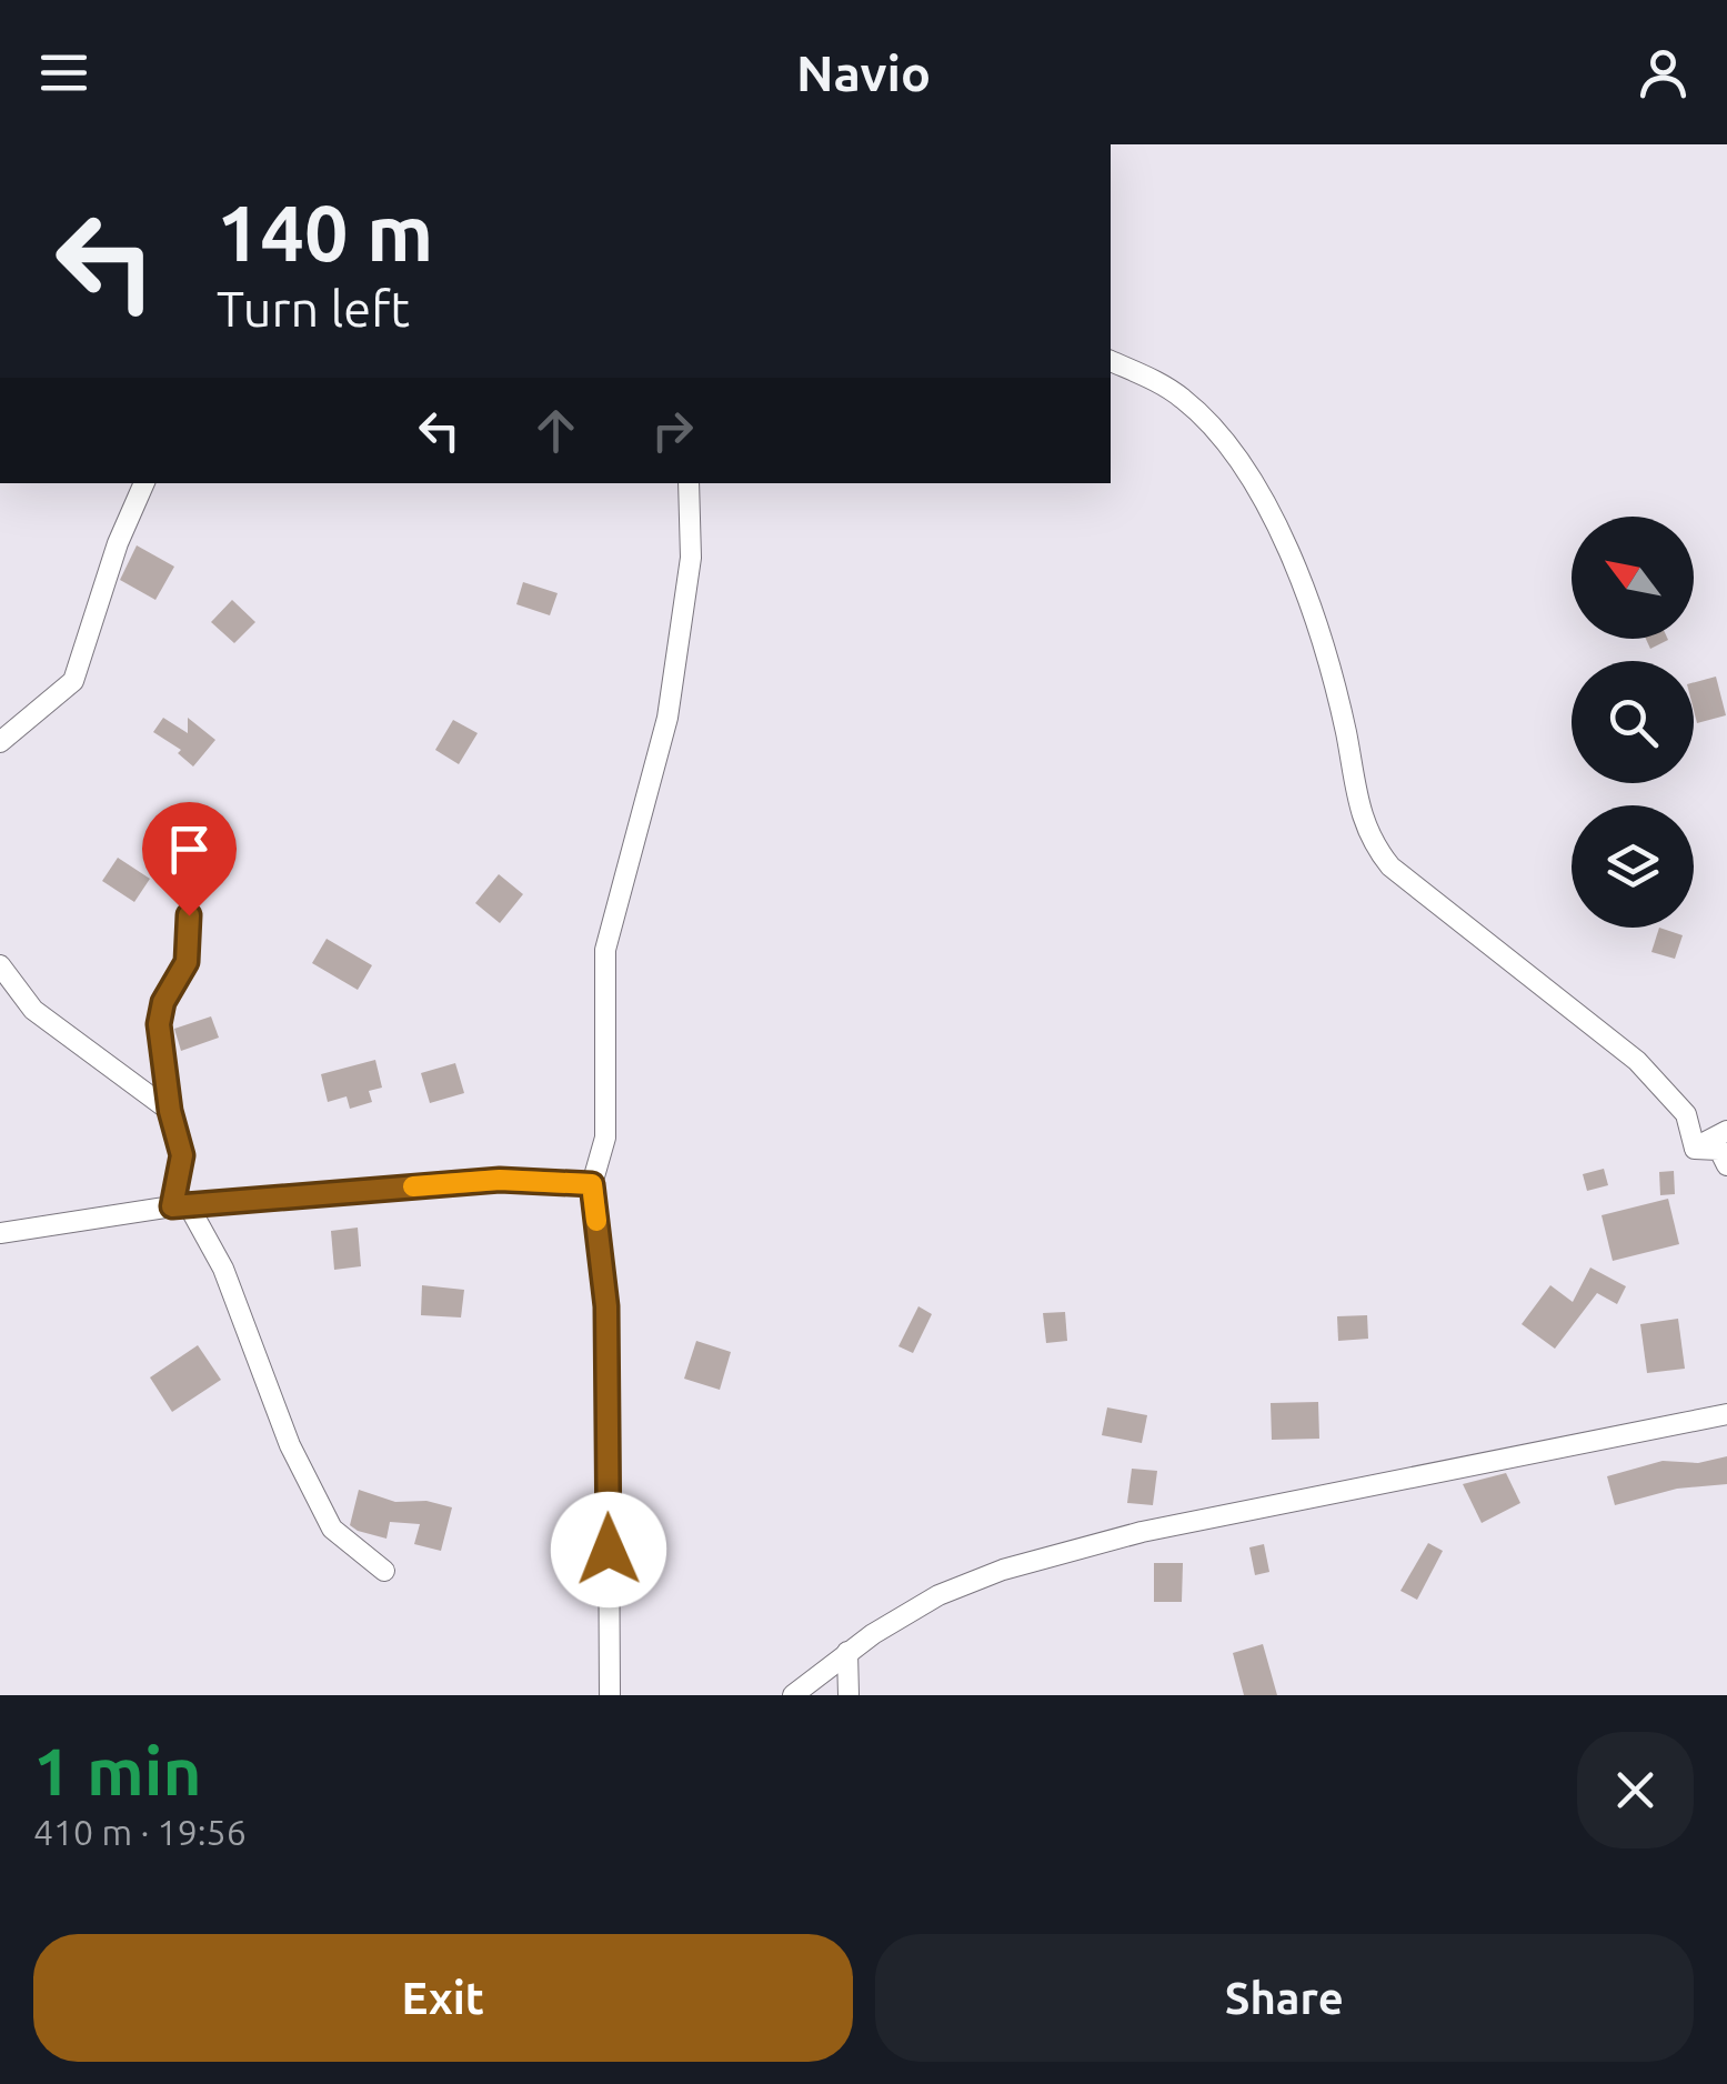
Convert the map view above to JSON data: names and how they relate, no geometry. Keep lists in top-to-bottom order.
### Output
{
  "north": "top left",
  "page": {
    "header": "Navio",
    "turn": ["140 m", "Turn left"],
    "heading": ["1 min", "410 m · 19:56"],
    "buttons": ["Exit", "Share"]
  }
}
